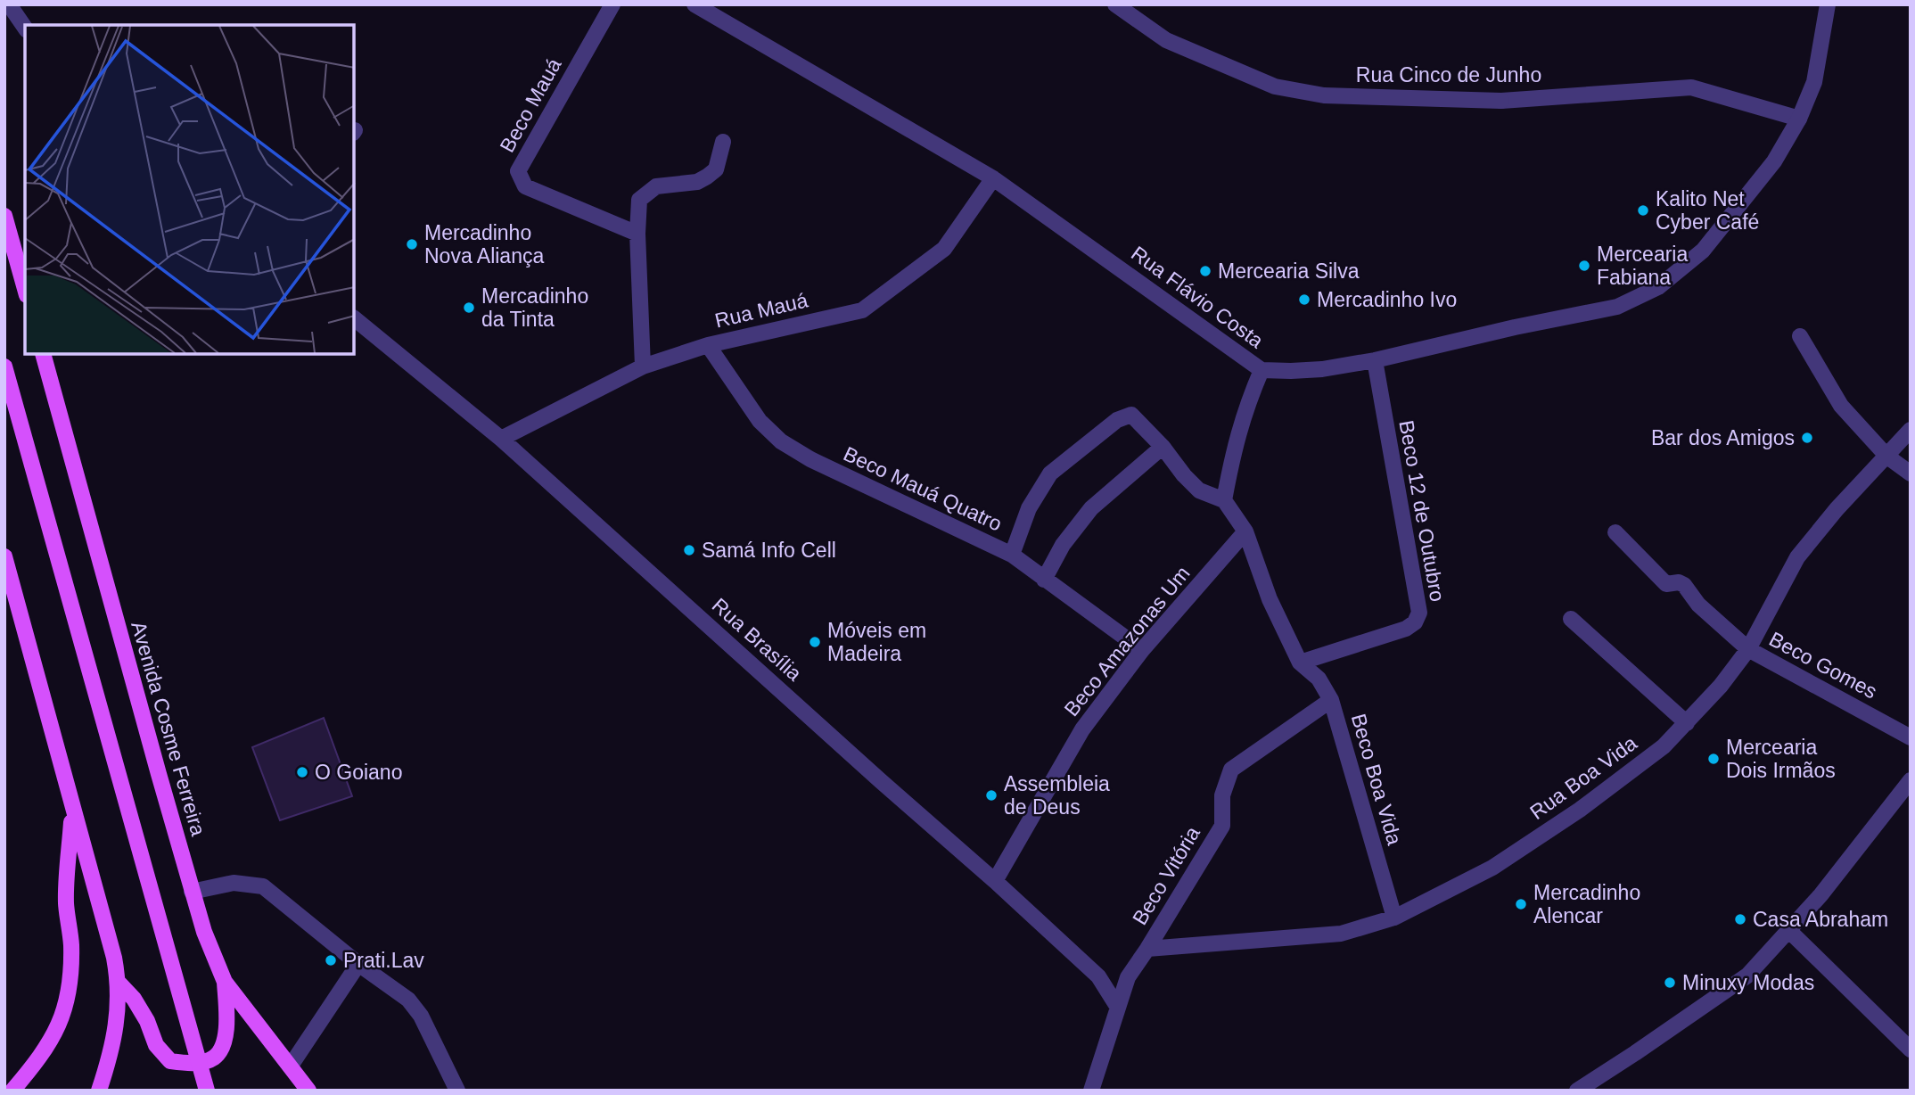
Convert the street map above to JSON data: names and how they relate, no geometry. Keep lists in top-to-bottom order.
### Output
{
  "streets": {
    "main road": ["Avenida Cosme Ferreira"],
    "street": [
      "Rua Cinco de Junho",
      "Beco Mauá",
      "Rua Flávio Costa",
      "Rua Mauá",
      "Beco Mauá Quatro",
      "Beco 12 de Outubro",
      "Rua Brasília",
      "Beco Amazonas Um",
      "Beco Gomes",
      "Rua Boa Vida",
      "Beco Boa Vida",
      "Beco Vitória"
    ]
  },
  "crossings": [
    ["Rua Cinco de Junho", "Rua Flávio Costa"],
    ["Rua Flávio Costa", "Rua Mauá"],
    ["Rua Flávio Costa", "Beco 12 de Outubro"],
    ["Rua Mauá", "Beco Mauá Quatro"],
    ["Rua Mauá", "Rua Brasília"],
    ["Beco Mauá Quatro", "Beco Amazonas Um"],
    ["Beco 12 de Outubro", "Beco Boa Vida"],
    ["Rua Brasília", "Beco Amazonas Um"],
    ["Rua Brasília", "Beco Vitória"],
    ["Beco Amazonas Um", "Beco Boa Vida"],
    ["Beco Gomes", "Rua Boa Vida"],
    ["Rua Boa Vida", "Beco Boa Vida"],
    ["Rua Boa Vida", "Beco Vitória"],
    ["Beco Boa Vida", "Beco Vitória"]
  ],
  "places": [
    "Kalito Net Cyber Café",
    "Mercadinho Nova Aliança",
    "Mercearia Fabiana",
    "Mercearia Silva",
    "Mercadinho Ivo",
    "Mercadinho da Tinta",
    "Bar dos Amigos",
    "Samá Info Cell",
    "Móveis em Madeira",
    "Mercearia Dois Irmãos",
    "O Goiano",
    "Assembleia de Deus",
    "Mercadinho Alencar",
    "Casa Abraham",
    "Prati.Lav",
    "Minuxy Modas"
  ]
}
